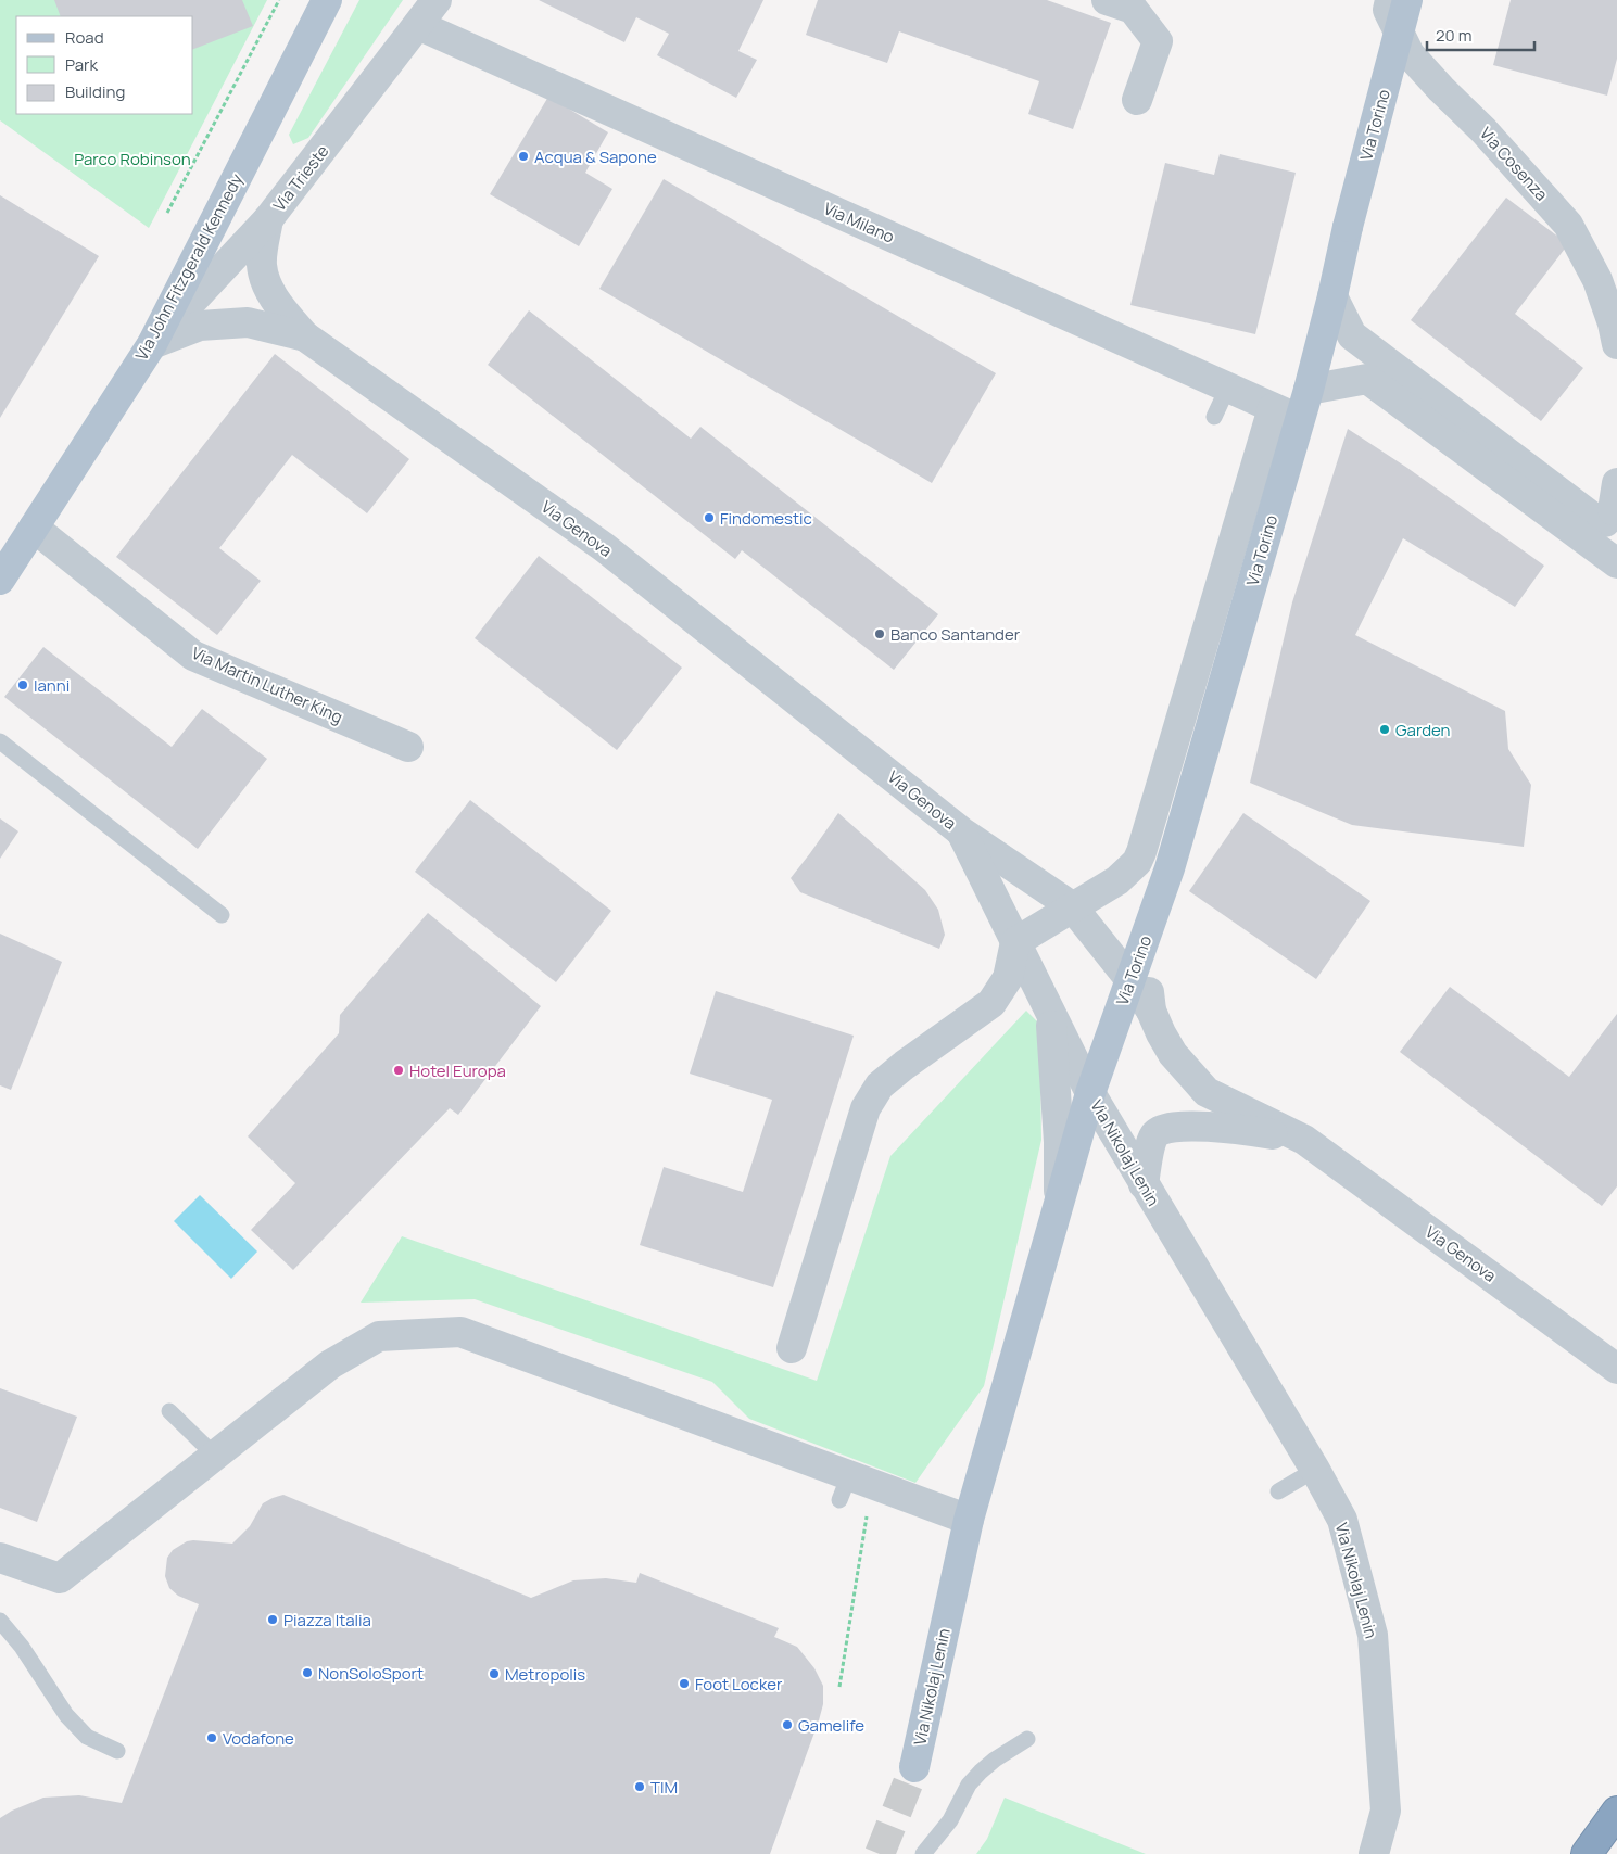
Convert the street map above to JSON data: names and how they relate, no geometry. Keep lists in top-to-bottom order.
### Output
{
  "streets": {
    "main road": ["Via Torino", "Via John Fitzgerald Kennedy", "Via Nikolaj Lenin"],
    "street": [
      "Via Cosenza",
      "Via Trieste",
      "Via Milano",
      "Via Genova",
      "Via Martin Luther King"
    ]
  },
  "crossings": [
    ["Via Torino", "Via Milano"],
    ["Via Torino", "Via Genova"],
    ["Via Torino", "Via Nikolaj Lenin"],
    ["Via Trieste", "Via Milano"],
    ["Via Trieste", "Via John Fitzgerald Kennedy"],
    ["Via Trieste", "Via Genova"],
    ["Via John Fitzgerald Kennedy", "Via Genova"],
    ["Via John Fitzgerald Kennedy", "Via Martin Luther King"],
    ["Via Genova", "Via Nikolaj Lenin"]
  ],
  "parks": ["Parco Robinson"],
  "places": [
    "Acqua & Sapone",
    "Findomestic",
    "Banco Santander",
    "Ianni",
    "Garden",
    "Hotel Europa",
    "Piazza Italia",
    "NonSoloSport",
    "Metropolis",
    "Foot Locker",
    "Gamelife",
    "Vodafone",
    "TIM"
  ],
  "legend": ["Road", "Park", "Building"],
  "scale_bar": "20 m"
}
